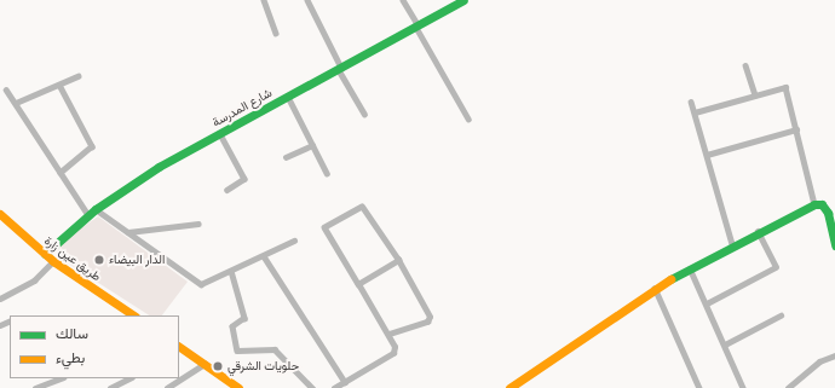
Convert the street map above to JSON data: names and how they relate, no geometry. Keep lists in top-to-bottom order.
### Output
{
  "streets": {
    "street": ["شارع المدرسة", "طريق عين زارة"]
  },
  "crossings": [
    ["شارع المدرسة", "طريق عين زارة"]
  ],
  "places": ["الدار البيضاء", "حلويات الشرقي"],
  "legend": ["سالك", "بطيء"]
}
